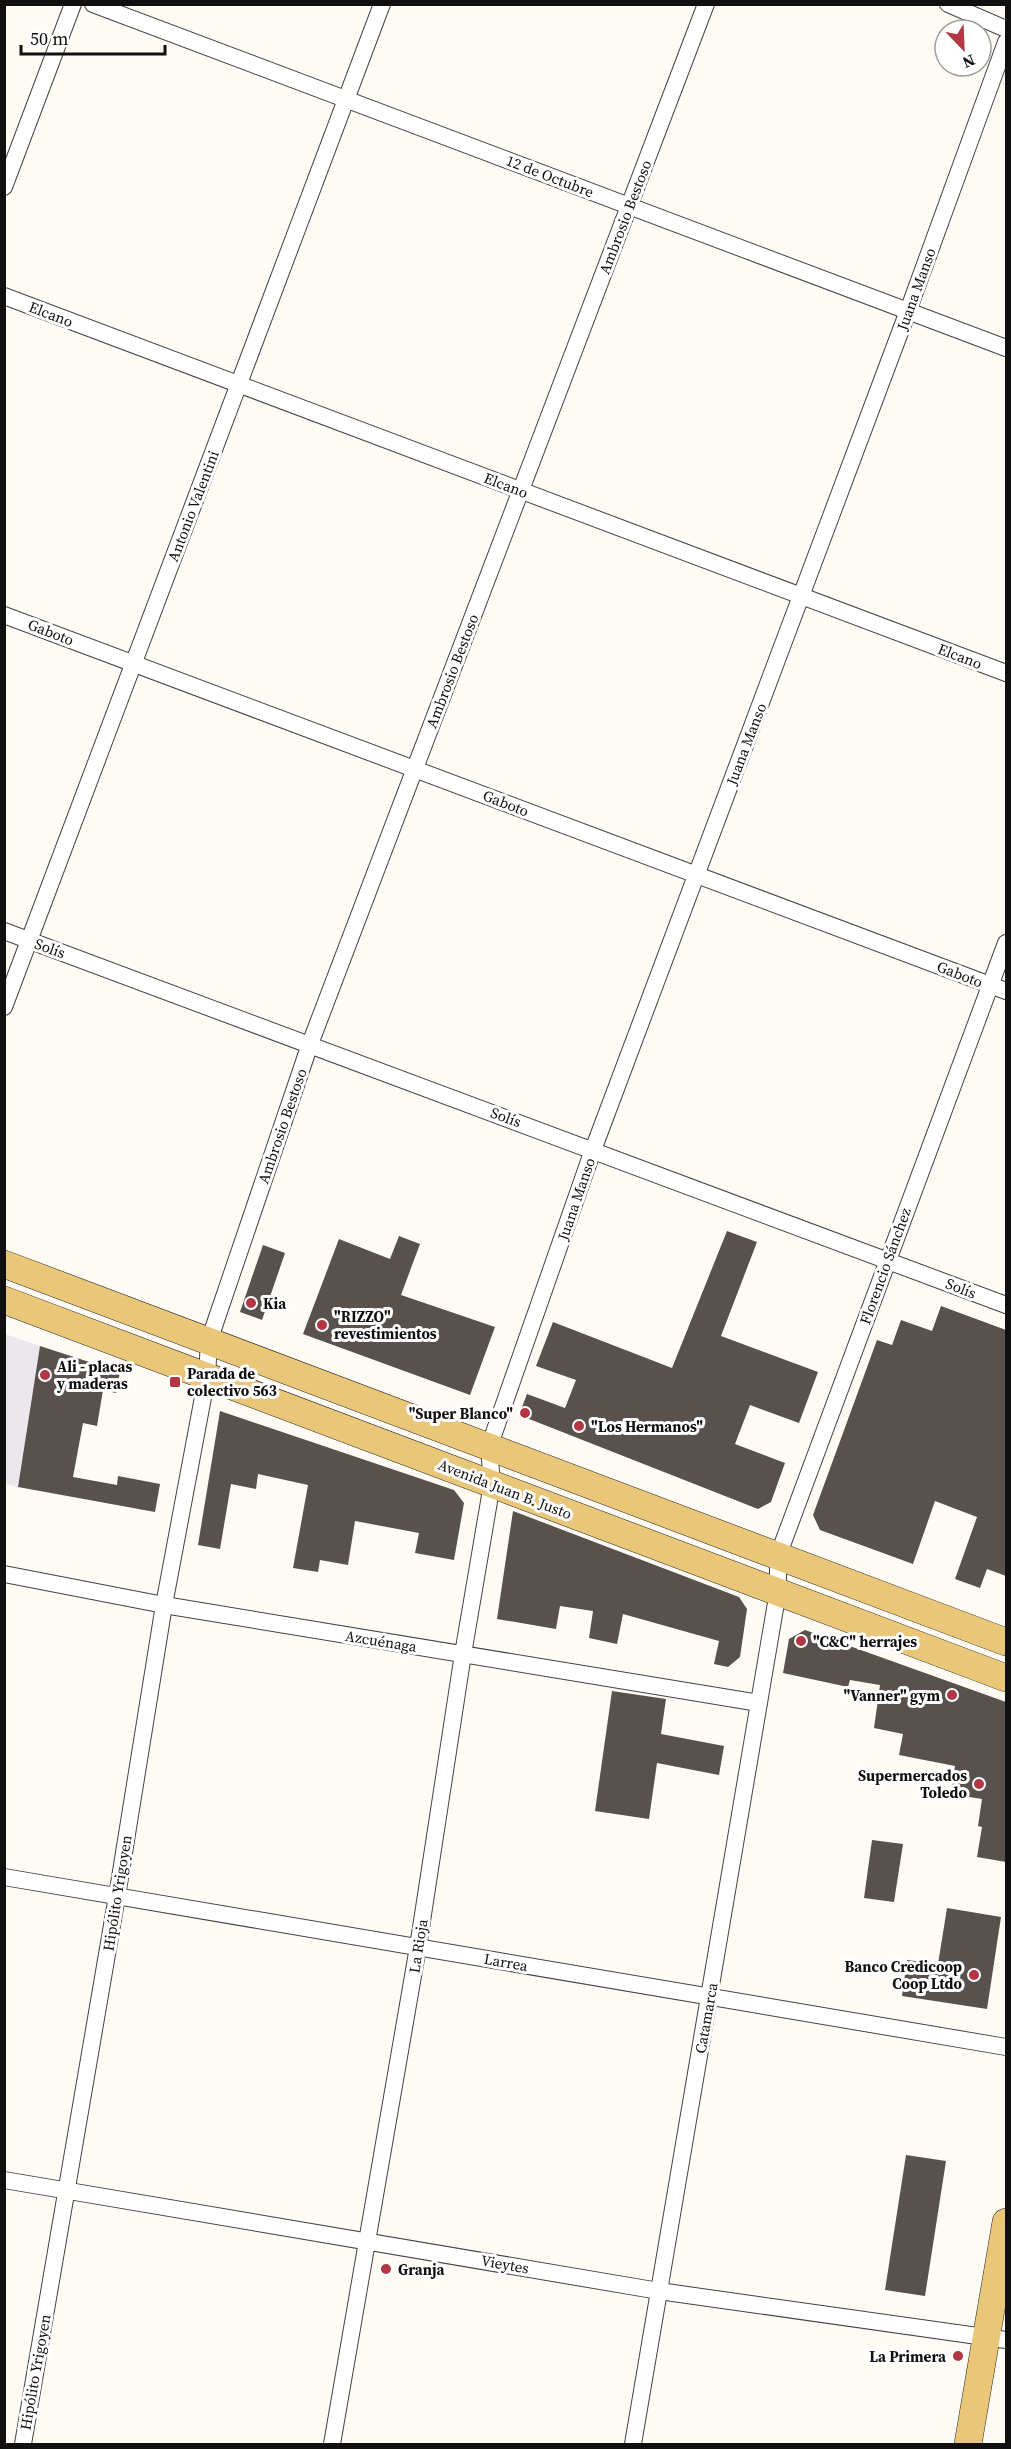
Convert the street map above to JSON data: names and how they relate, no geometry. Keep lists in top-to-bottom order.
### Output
{
  "streets": {
    "main road": ["Avenida Juan B. Justo"],
    "street": [
      "12 de Octubre",
      "Ambrosio Bestoso",
      "Juana Manso",
      "Elcano",
      "Antonio Valentini",
      "Gaboto",
      "Solís",
      "Florencio Sánchez",
      "Azcuénaga",
      "Hipólito Yrigoyen",
      "La Rioja",
      "Larrea",
      "Catamarca",
      "Vieytes"
    ]
  },
  "crossings": [
    ["12 de Octubre", "Ambrosio Bestoso"],
    ["12 de Octubre", "Juana Manso"],
    ["12 de Octubre", "Antonio Valentini"],
    ["Ambrosio Bestoso", "Elcano"],
    ["Ambrosio Bestoso", "Gaboto"],
    ["Ambrosio Bestoso", "Solís"],
    ["Ambrosio Bestoso", "Hipólito Yrigoyen"],
    ["Juana Manso", "Elcano"],
    ["Juana Manso", "Gaboto"],
    ["Juana Manso", "Solís"],
    ["Juana Manso", "La Rioja"],
    ["Elcano", "Antonio Valentini"],
    ["Antonio Valentini", "Gaboto"],
    ["Antonio Valentini", "Solís"],
    ["Gaboto", "Florencio Sánchez"],
    ["Solís", "Florencio Sánchez"],
    ["Florencio Sánchez", "Avenida Juan B. Justo"],
    ["Florencio Sánchez", "Catamarca"],
    ["Avenida Juan B. Justo", "Hipólito Yrigoyen"],
    ["Avenida Juan B. Justo", "La Rioja"],
    ["Avenida Juan B. Justo", "Catamarca"],
    ["Azcuénaga", "Hipólito Yrigoyen"],
    ["Azcuénaga", "La Rioja"],
    ["Azcuénaga", "Catamarca"],
    ["Hipólito Yrigoyen", "Larrea"],
    ["Hipólito Yrigoyen", "Vieytes"],
    ["La Rioja", "Larrea"],
    ["La Rioja", "Vieytes"],
    ["Larrea", "Catamarca"],
    ["Catamarca", "Vieytes"]
  ],
  "places": {
    "other": [
      "Kia",
      "\"RIZZO\" revestimientos",
      "Ali - placas y maderas",
      "\"Super Blanco\"",
      "\"Los Hermanos\"",
      "\"C&C\" herrajes",
      "\"Vanner\" gym",
      "Supermercados Toledo",
      "Banco Credicoop Coop Ltdo",
      "Granja",
      "La Primera"
    ],
    "transit": ["Parada de colectivo 563"]
  },
  "scale_bar": "50 m",
  "north": "bottom right"
}
